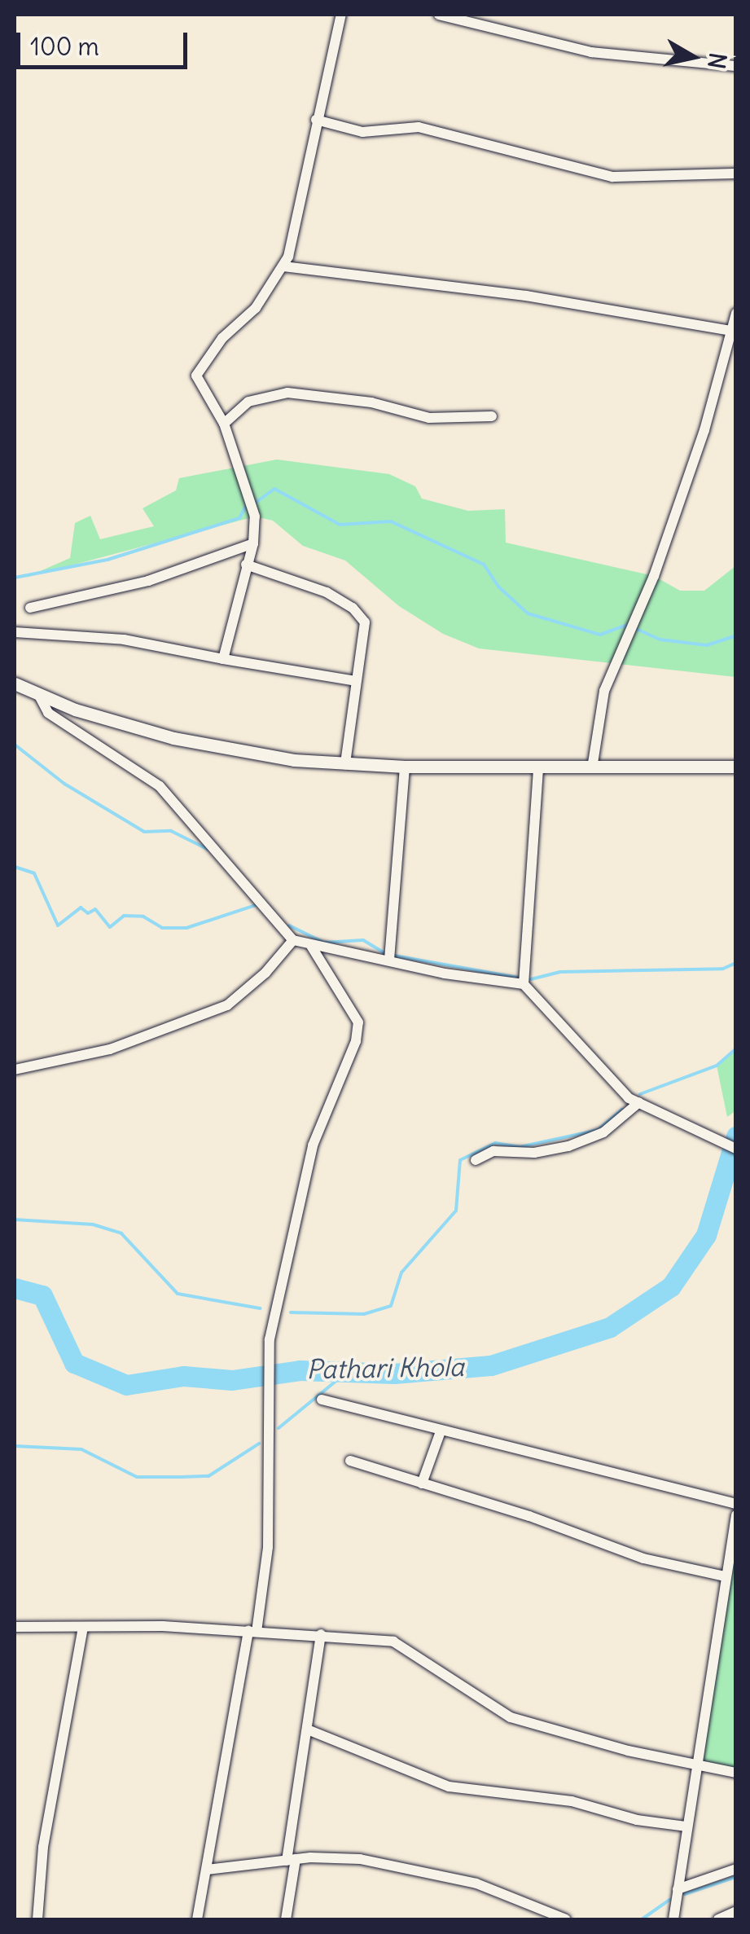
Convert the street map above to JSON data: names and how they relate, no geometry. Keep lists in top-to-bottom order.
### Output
{
  "water": ["Pathari Khola"],
  "scale_bar": "100 m",
  "north": "right"
}
